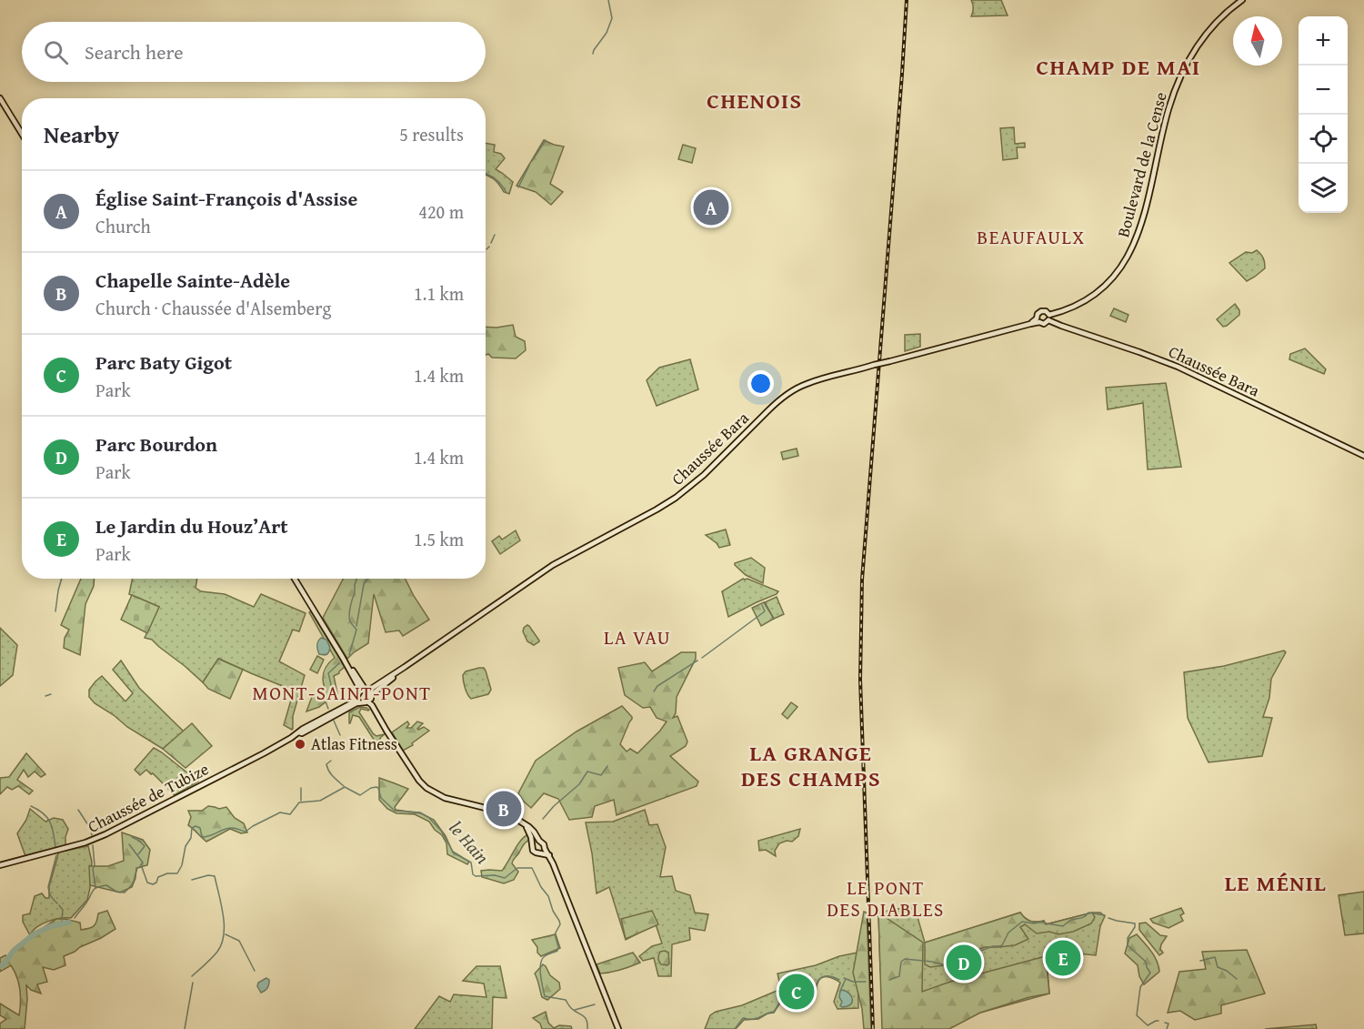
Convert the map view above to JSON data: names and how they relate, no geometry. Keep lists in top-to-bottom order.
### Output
{
  "streets": {
    "main road": ["Boulevard de la Cense", "Chaussée Bara", "Chaussée de Tubize"]
  },
  "crossings": [
    ["Boulevard de la Cense", "Chaussée Bara"],
    ["Chaussée Bara", "Chaussée de Tubize"]
  ],
  "districts": [
    "CHAMP DE MAI",
    "CHENOIS",
    "BEAUFAULX",
    "LA VAU",
    "MONT-SAINT-PONT",
    "LA GRANGE DES CHAMPS",
    "LE MÉNIL",
    "LE PONT DES DIABLES"
  ],
  "water": ["le Hain"],
  "places": ["Atlas Fitness"],
  "north": "top",
  "page": {
    "map_buttons": ["+", "−"],
    "search": "Search here",
    "heading": ["Nearby", "5 results"],
    "list": [
      {
        "mark": "A",
        "name": "Église Saint-François d'Assise",
        "note": "Church",
        "value": "420 m"
      },
      {
        "mark": "B",
        "name": "Chapelle Sainte-Adèle",
        "note": "Church · Chaussée d'Alsemberg",
        "value": "1.1 km"
      },
      {
        "mark": "C",
        "name": "Parc Baty Gigot",
        "note": "Park",
        "value": "1.4 km"
      },
      {
        "mark": "D",
        "name": "Parc Bourdon",
        "note": "Park",
        "value": "1.4 km"
      },
      {
        "mark": "E",
        "name": "Le Jardin du Houz’Art",
        "note": "Park",
        "value": "1.5 km"
      }
    ],
    "pins": [
      "A",
      "B",
      "E",
      "D",
      "C"
    ]
  }
}
